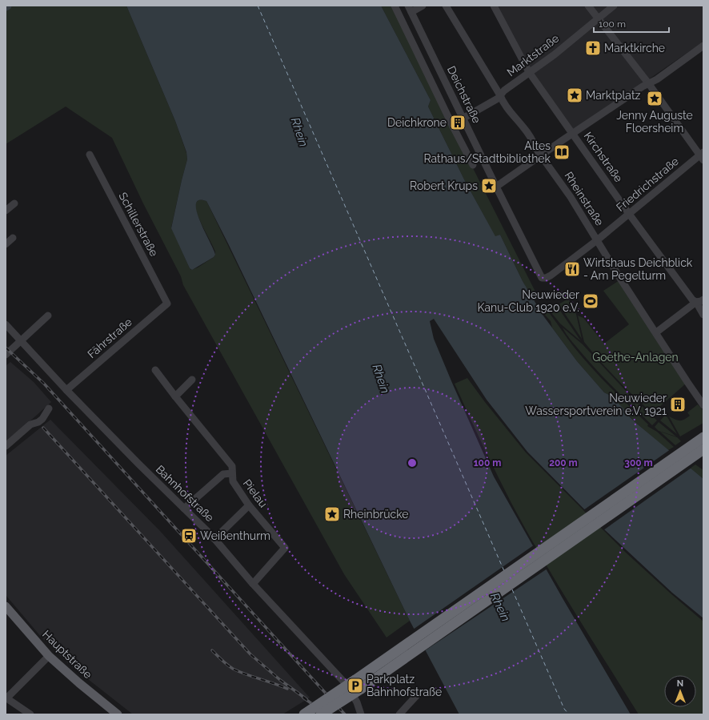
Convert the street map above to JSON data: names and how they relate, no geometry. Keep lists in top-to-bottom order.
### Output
{
  "streets": {
    "main road": ["Hauptstraße"],
    "street": [
      "Marktstraße",
      "Deichstraße",
      "Kirchstraße",
      "Friedrichstraße",
      "Rheinstraße",
      "Schillerstraße",
      "Fährstraße",
      "Bahnhofstraße",
      "Pielau"
    ]
  },
  "crossings": [
    ["Marktstraße", "Deichstraße"],
    ["Marktstraße", "Kirchstraße"],
    ["Marktstraße", "Rheinstraße"],
    ["Deichstraße", "Friedrichstraße"],
    ["Kirchstraße", "Friedrichstraße"],
    ["Friedrichstraße", "Rheinstraße"],
    ["Schillerstraße", "Fährstraße"],
    ["Fährstraße", "Bahnhofstraße"],
    ["Bahnhofstraße", "Pielau"]
  ],
  "water": ["Rhein"],
  "parks": ["Goethe-Anlagen"],
  "places": {
    "church": ["Marktkirche"],
    "place": [
      "Marktplatz",
      "Jenny Auguste Floersheim",
      "Robert Krups",
      "Rheinbrücke"
    ],
    "building": ["Deichkrone", "Neuwieder Wassersportverein e.V. 1921"],
    "library": ["Altes Rathaus/Stadtbibliothek"],
    "restaurant": ["Wirtshaus Deichblick - Am Pegelturm"],
    "sports": ["Neuwieder Kanu-Club 1920 e.V."],
    "station": ["Weißenthurm"],
    "parking": ["Parkplatz Bahnhofstraße"]
  },
  "scale_bar": "100 m",
  "north": "top",
  "rings": ["100 m", "200 m", "300 m"]
}
